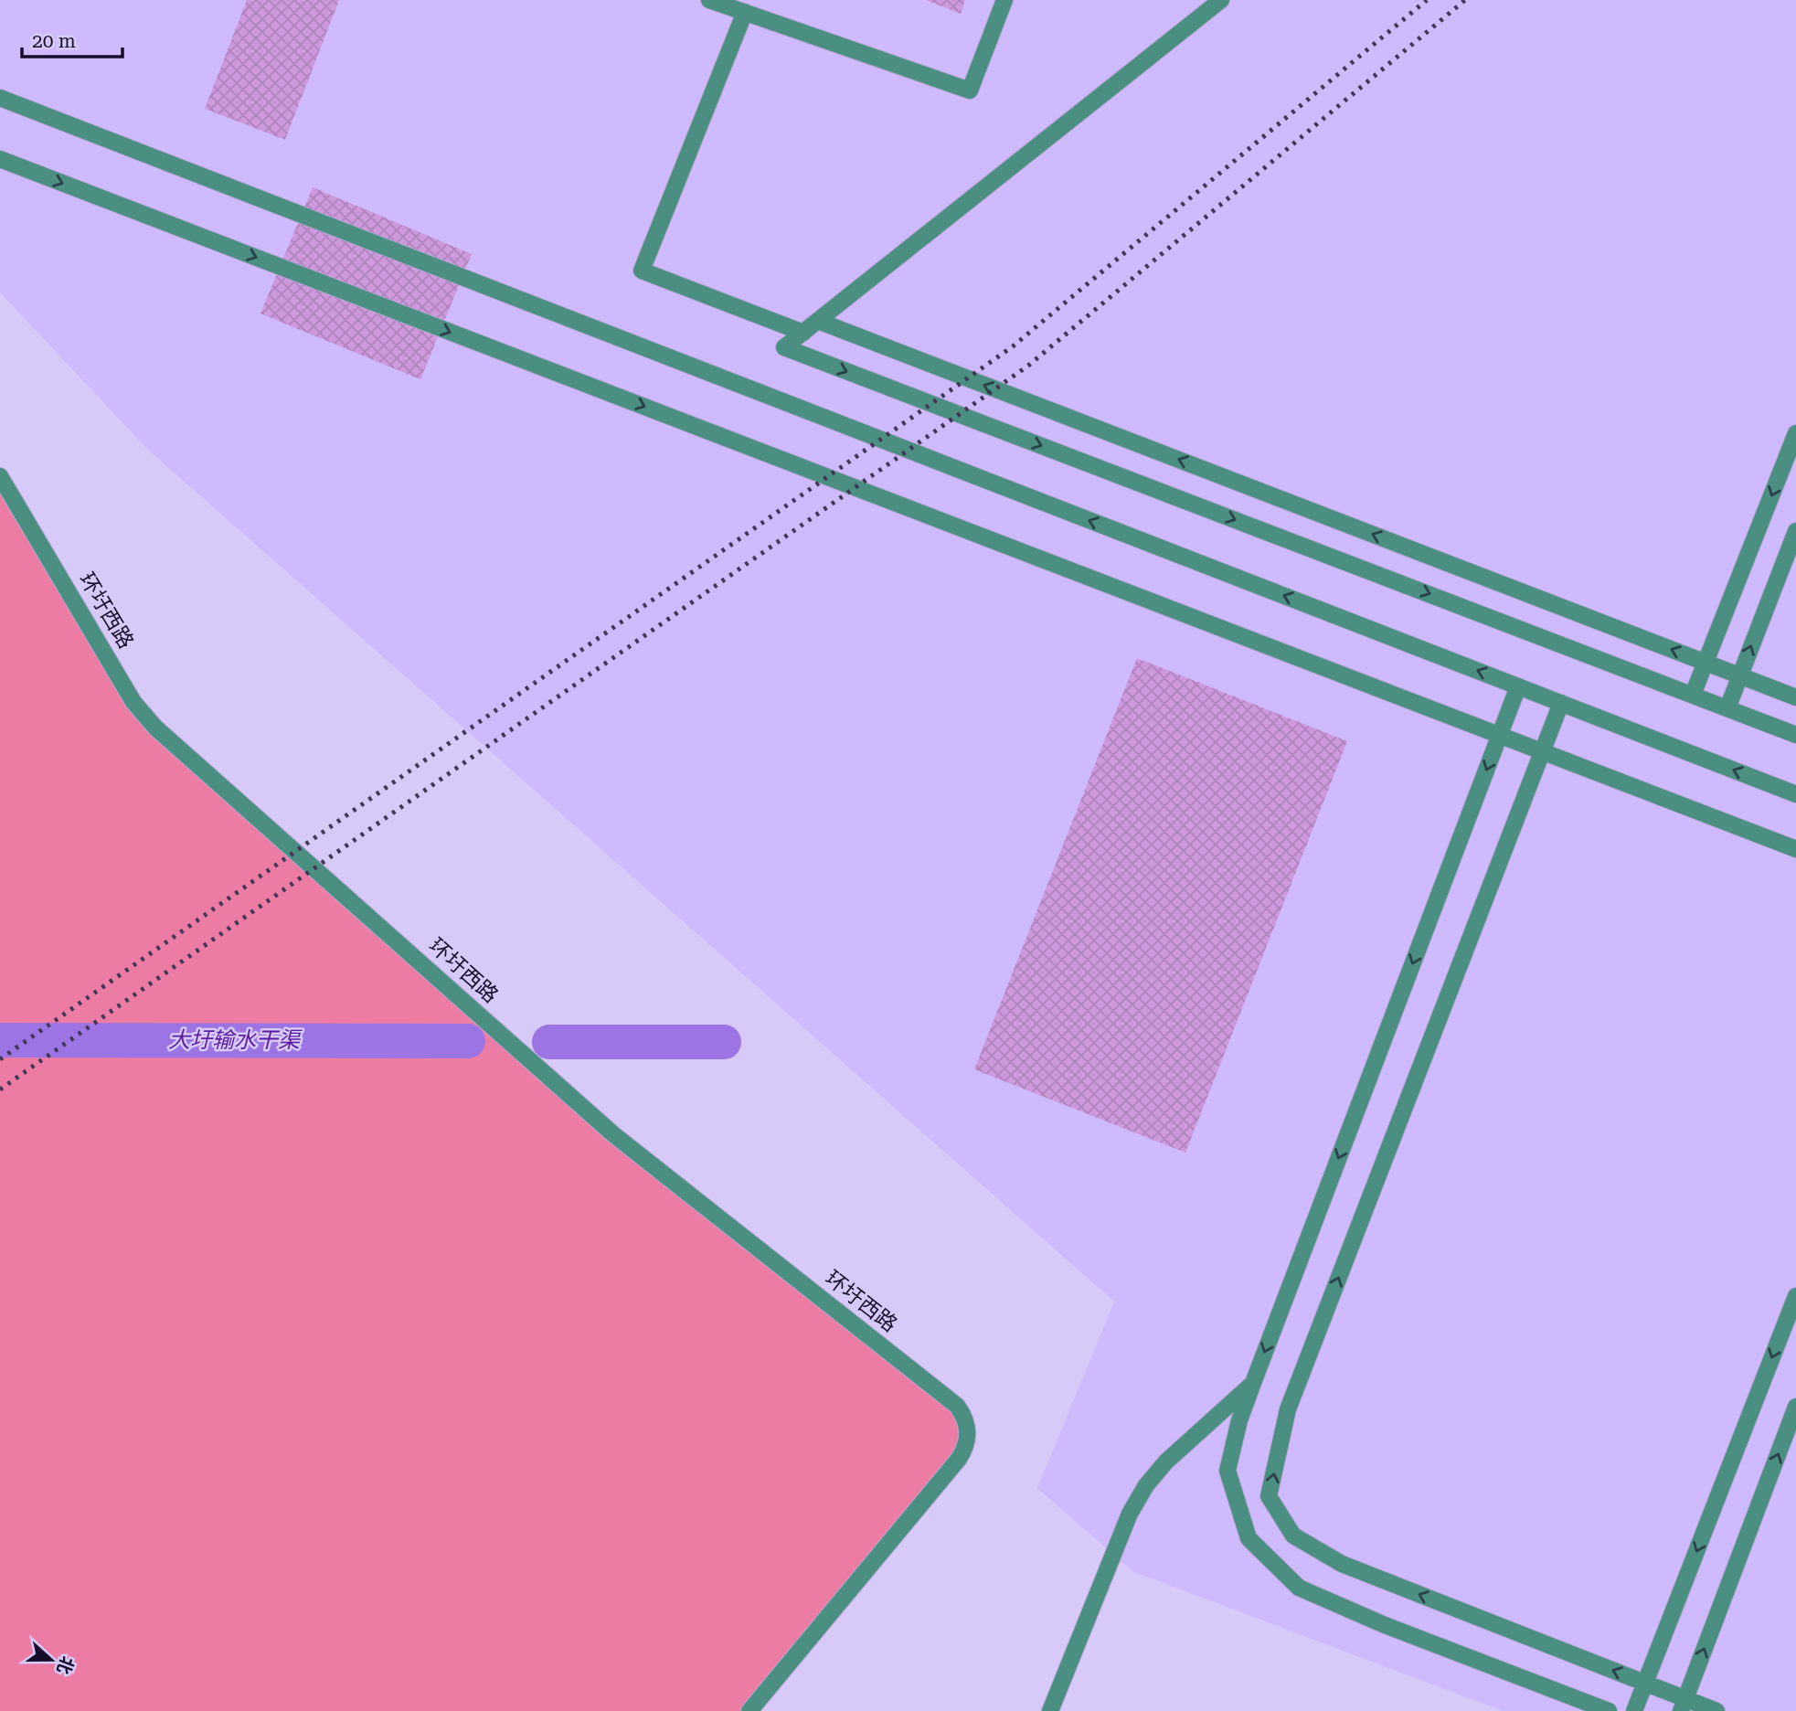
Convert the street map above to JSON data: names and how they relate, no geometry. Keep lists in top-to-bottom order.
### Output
{
  "streets": {
    "street": ["环圩西路"]
  },
  "water": ["大圩输水干渠"],
  "scale_bar": "20 m",
  "north": "right"
}
